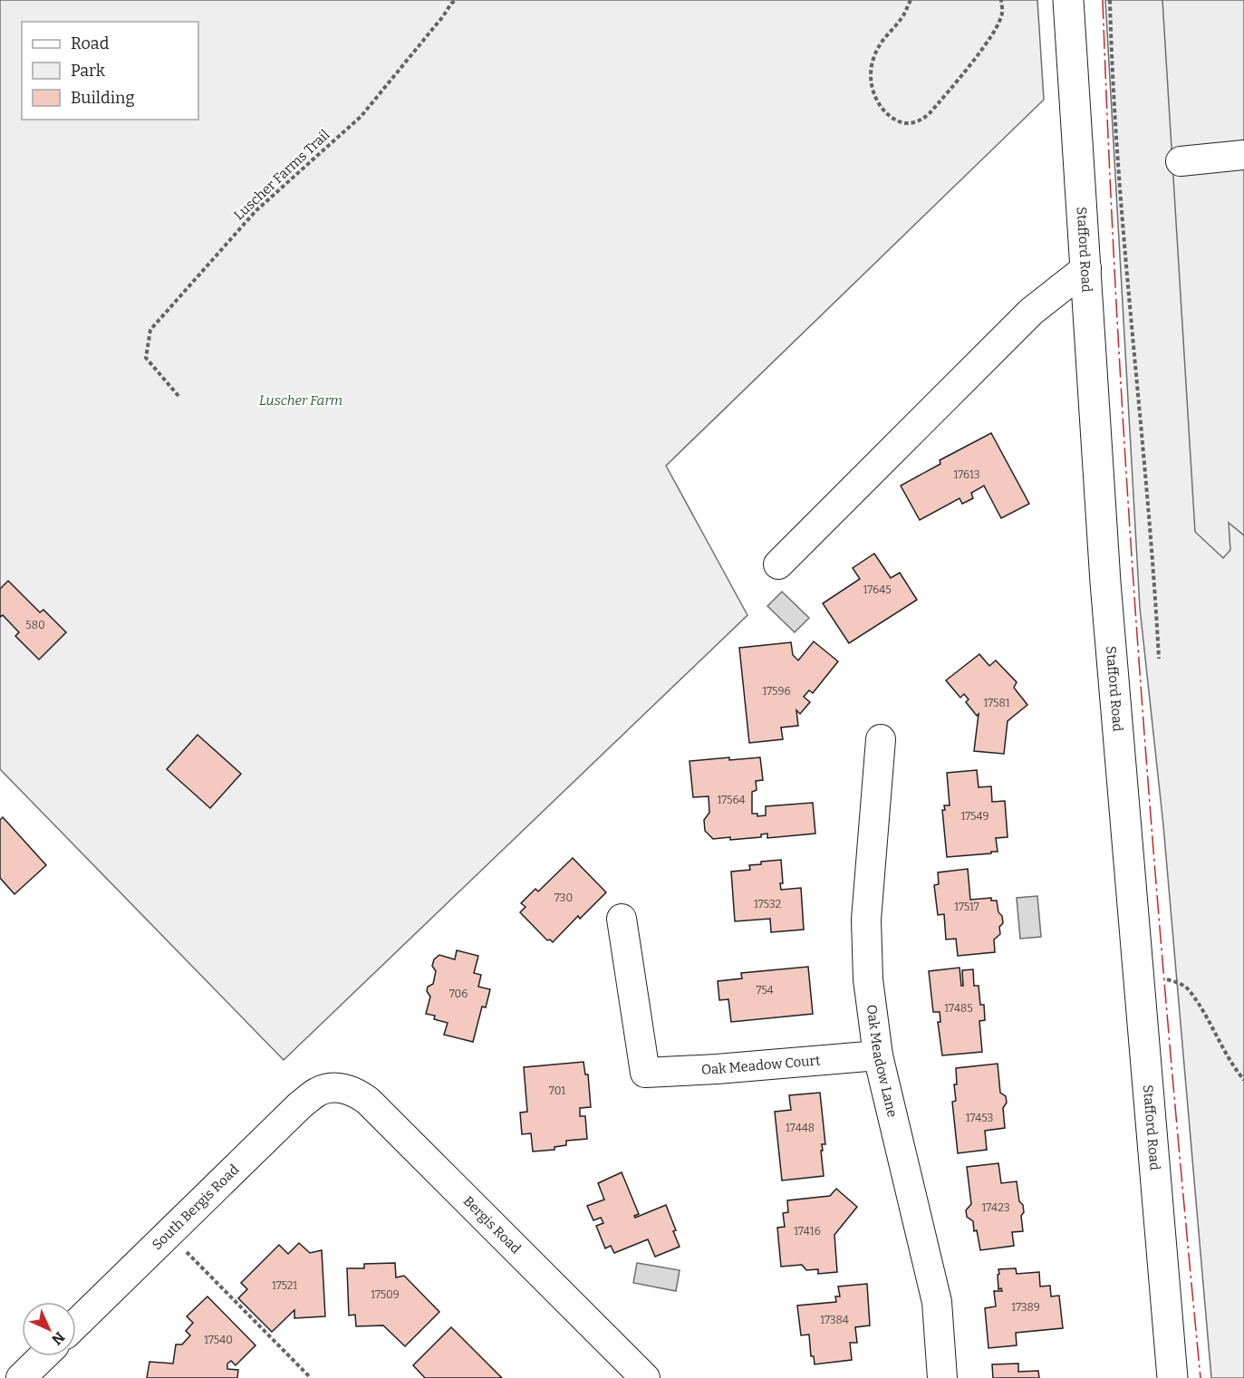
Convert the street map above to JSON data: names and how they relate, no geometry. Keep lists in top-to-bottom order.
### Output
{
  "streets": {
    "main road": ["Stafford Road"],
    "street": [
      "Oak Meadow Lane",
      "Oak Meadow Court",
      "South Bergis Road",
      "Bergis Road"
    ],
    "path": ["Luscher Farms Trail"]
  },
  "crossings": [
    ["Oak Meadow Lane", "Oak Meadow Court"],
    ["South Bergis Road", "Bergis Road"]
  ],
  "parks": ["Luscher Farm"],
  "house_numbers": [
    "17613",
    "17645",
    "580",
    "17596",
    "17581",
    "17564",
    "17549",
    "730",
    "17532",
    "17517",
    "754",
    "706",
    "17485",
    "701",
    "17453",
    "17448",
    "17423",
    "17416",
    "17521",
    "17509",
    "17389",
    "17384",
    "17540"
  ],
  "legend": ["Road", "Park", "Building"],
  "north": "bottom right"
}
